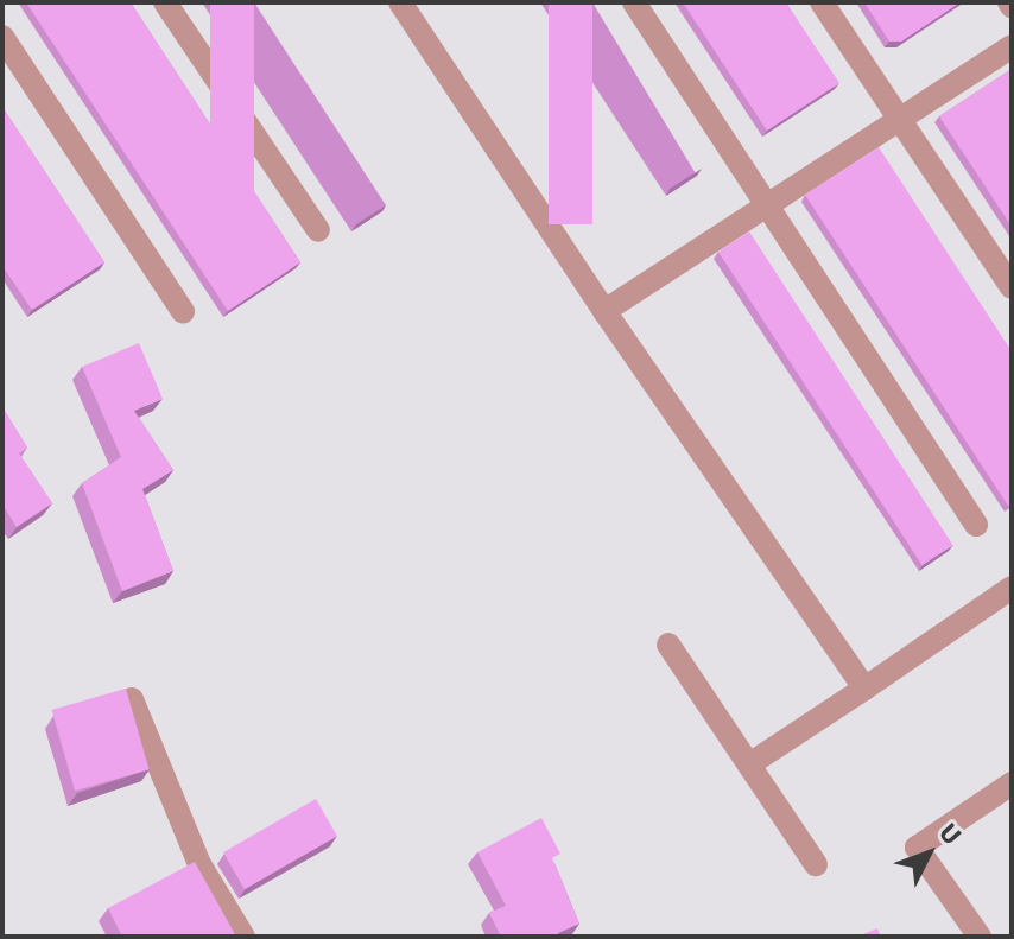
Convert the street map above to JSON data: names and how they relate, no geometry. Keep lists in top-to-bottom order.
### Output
{
  "north": "top right"
}
